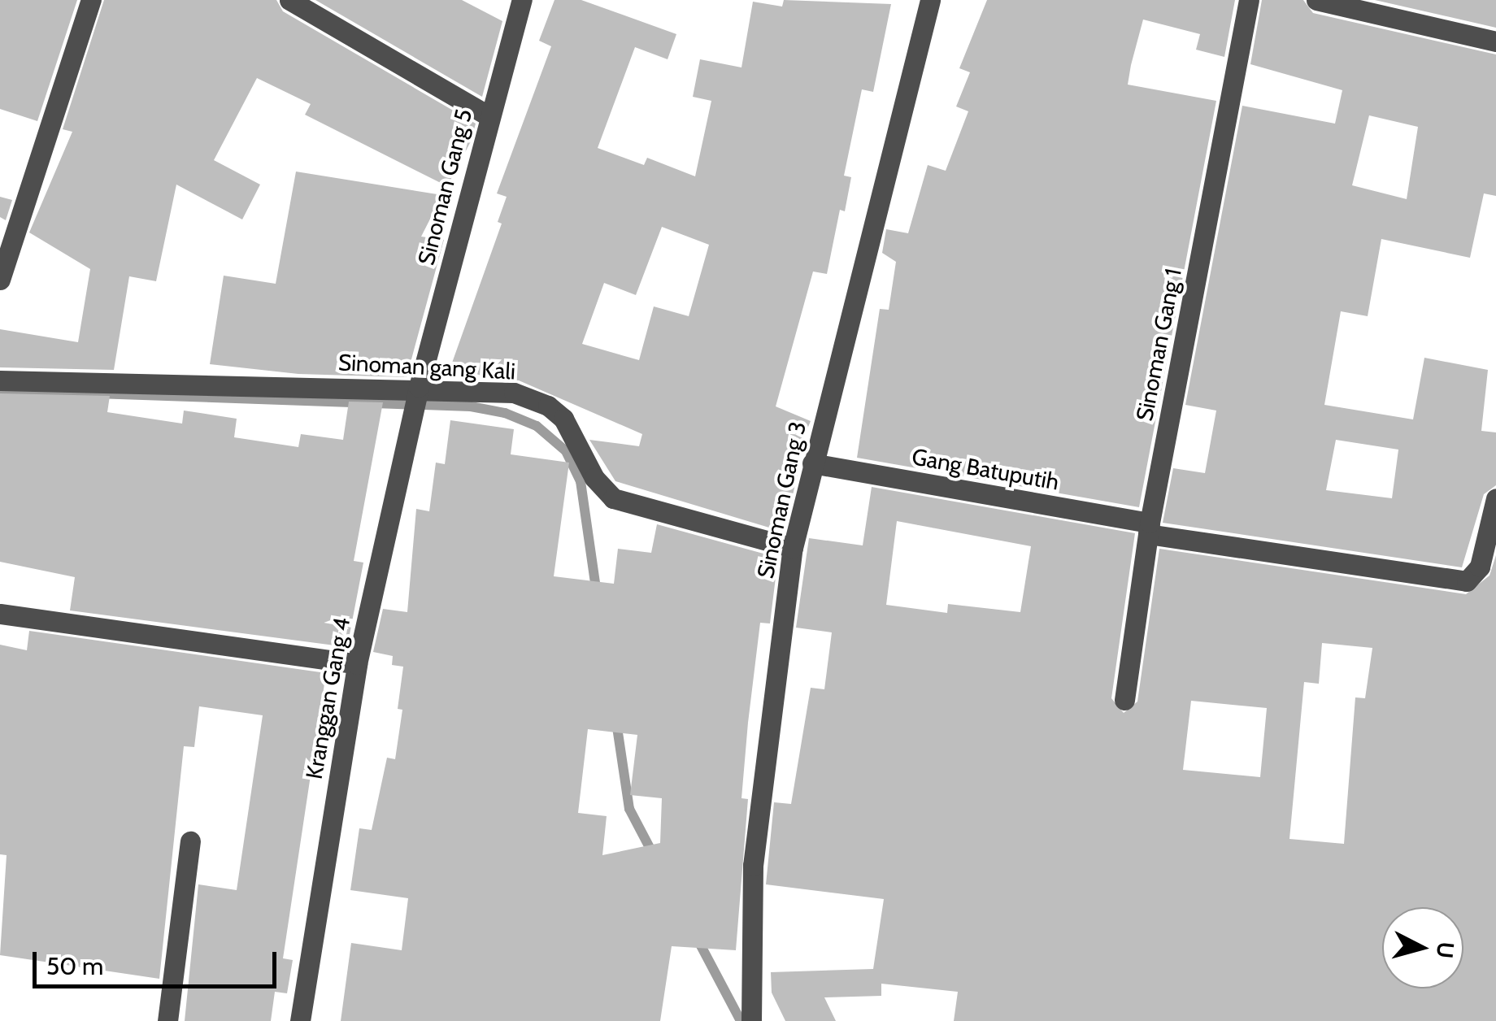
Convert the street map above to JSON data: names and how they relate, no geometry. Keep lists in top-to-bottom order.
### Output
{
  "streets": {
    "street": [
      "Sinoman Gang 5",
      "Sinoman Gang 1",
      "Sinoman gang Kali",
      "Gang Batuputih",
      "Sinoman Gang 3",
      "Kranggan Gang 4"
    ]
  },
  "crossings": [
    ["Sinoman Gang 5", "Sinoman gang Kali"],
    ["Sinoman Gang 5", "Kranggan Gang 4"],
    ["Sinoman Gang 1", "Gang Batuputih"],
    ["Sinoman gang Kali", "Sinoman Gang 3"],
    ["Sinoman gang Kali", "Kranggan Gang 4"],
    ["Gang Batuputih", "Sinoman Gang 3"]
  ],
  "scale_bar": "50 m",
  "north": "right"
}
